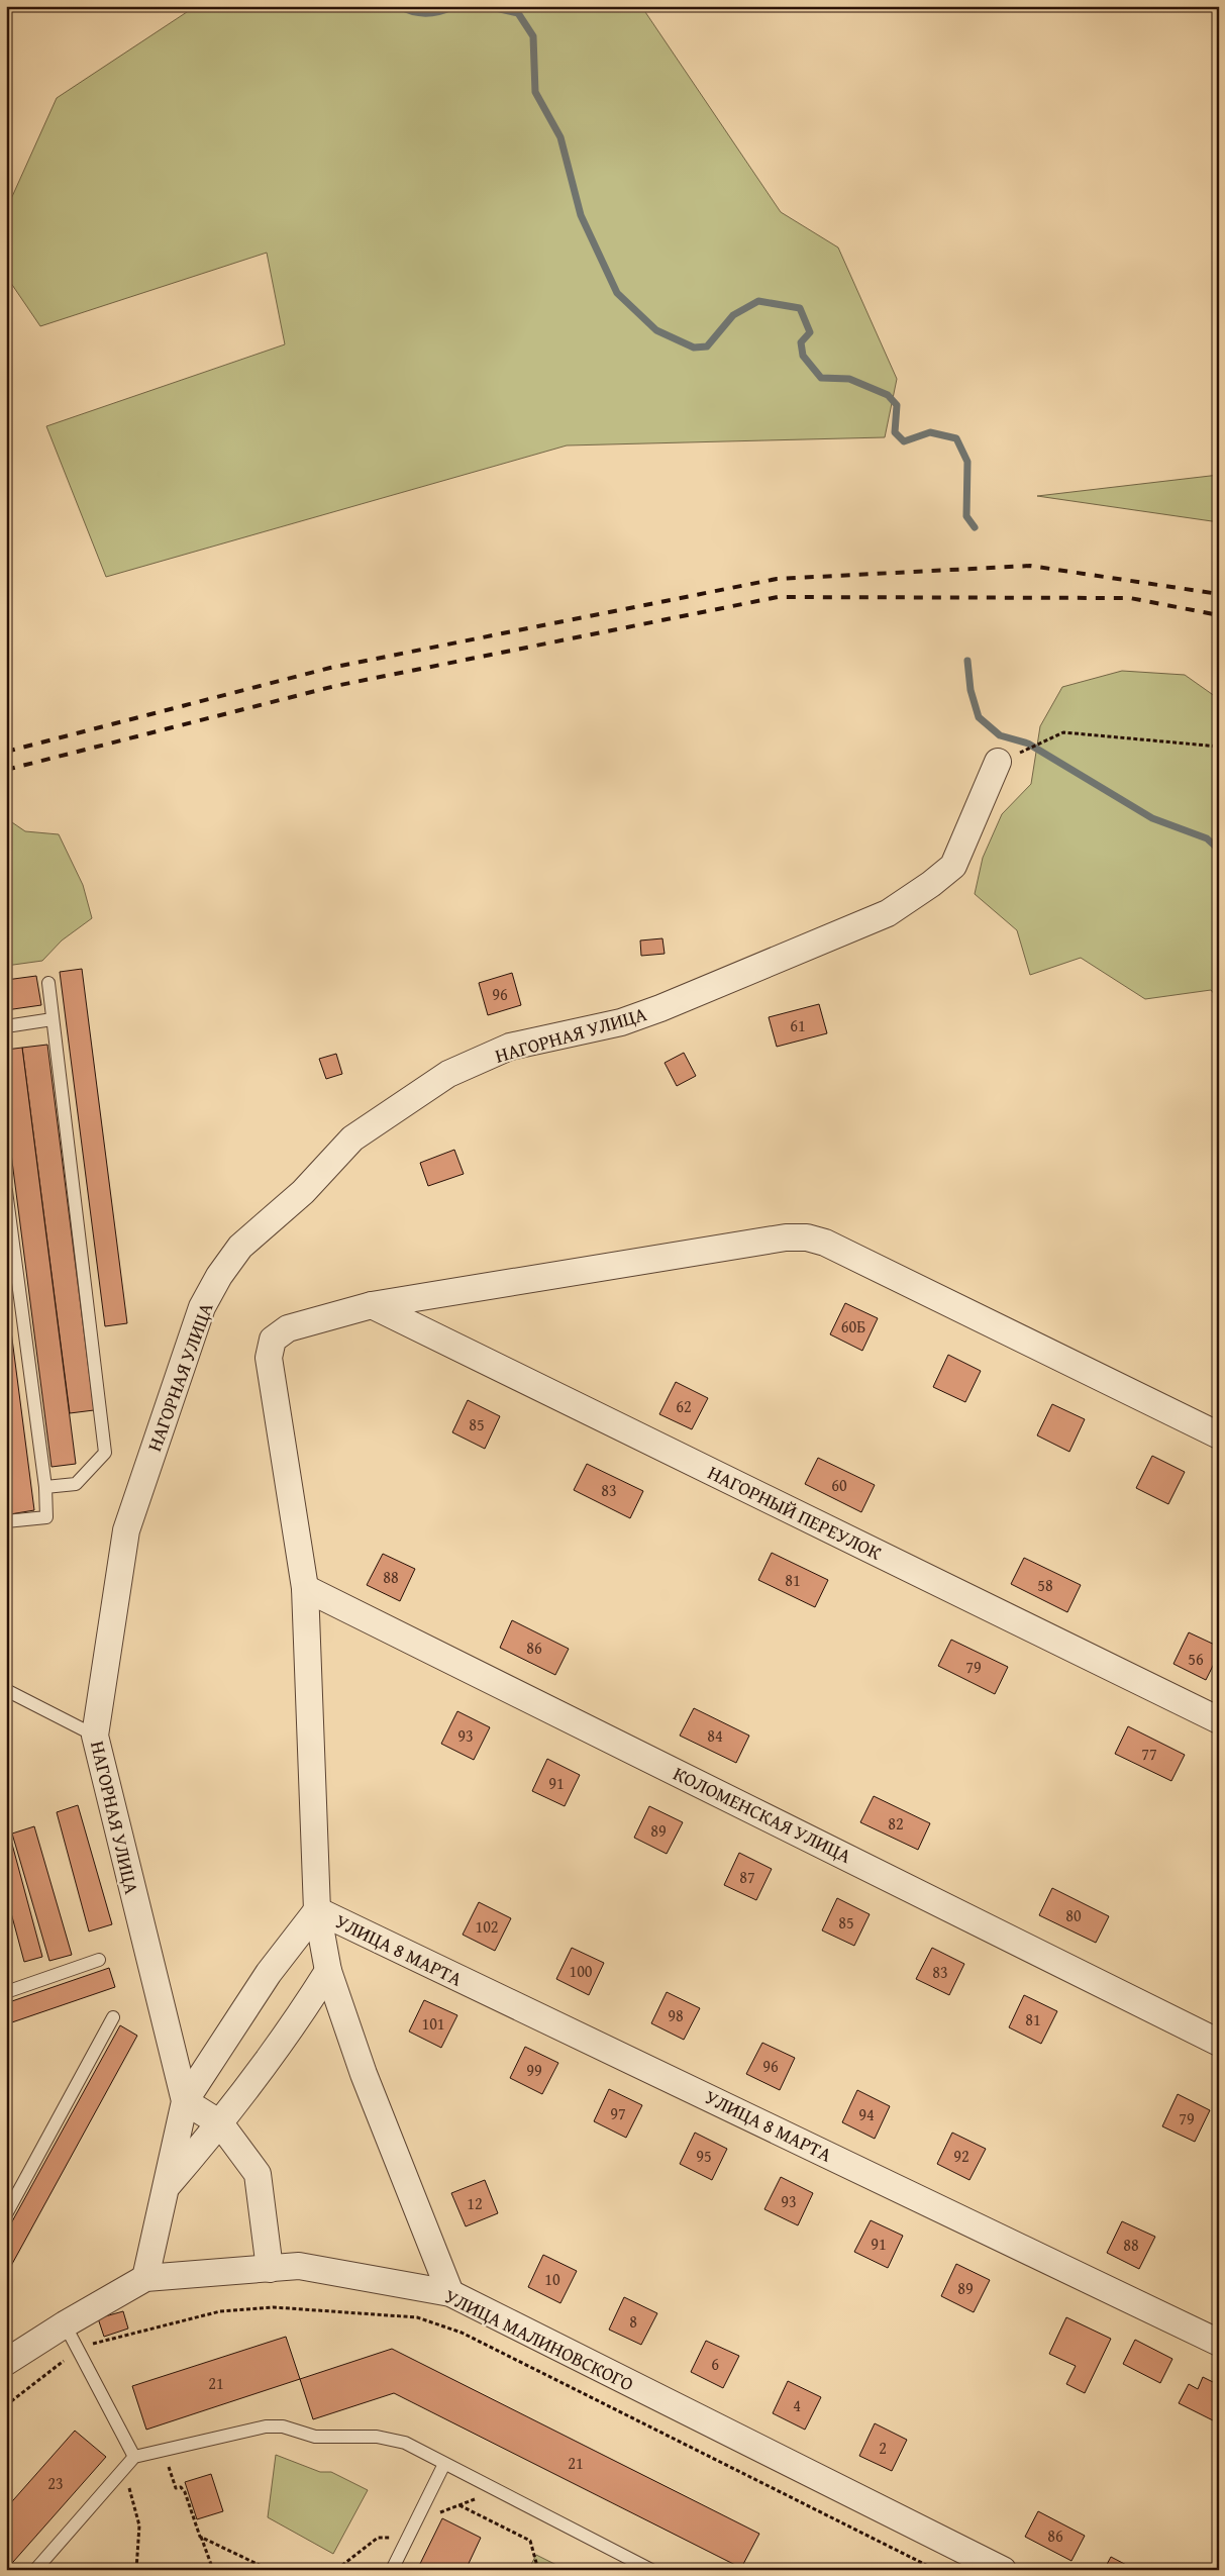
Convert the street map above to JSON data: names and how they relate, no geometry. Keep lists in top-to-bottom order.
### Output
{
  "streets": {
    "street": [
      "НАГОРНАЯ УЛИЦА",
      "НАГОРНЫЙ ПЕРЕУЛОК",
      "КОЛОМЕНСКАЯ УЛИЦА",
      "УЛИЦА 8 МАРТА",
      "УЛИЦА МАЛИНОВСКОГО"
    ]
  },
  "crossings": [
    ["НАГОРНАЯ УЛИЦА", "УЛИЦА МАЛИНОВСКОГО"]
  ],
  "house_numbers": [
    "96",
    "61",
    "60Б",
    "62",
    "85",
    "60",
    "83",
    "88",
    "81",
    "58",
    "86",
    "56",
    "79",
    "93",
    "84",
    "77",
    "91",
    "82",
    "89",
    "87",
    "80",
    "85",
    "102",
    "100",
    "83",
    "98",
    "81",
    "101",
    "96",
    "99",
    "97",
    "94",
    "79",
    "95",
    "92",
    "93",
    "12",
    "91",
    "88",
    "10",
    "89",
    "8",
    "6",
    "21",
    "4",
    "2",
    "21",
    "23",
    "86"
  ]
}
